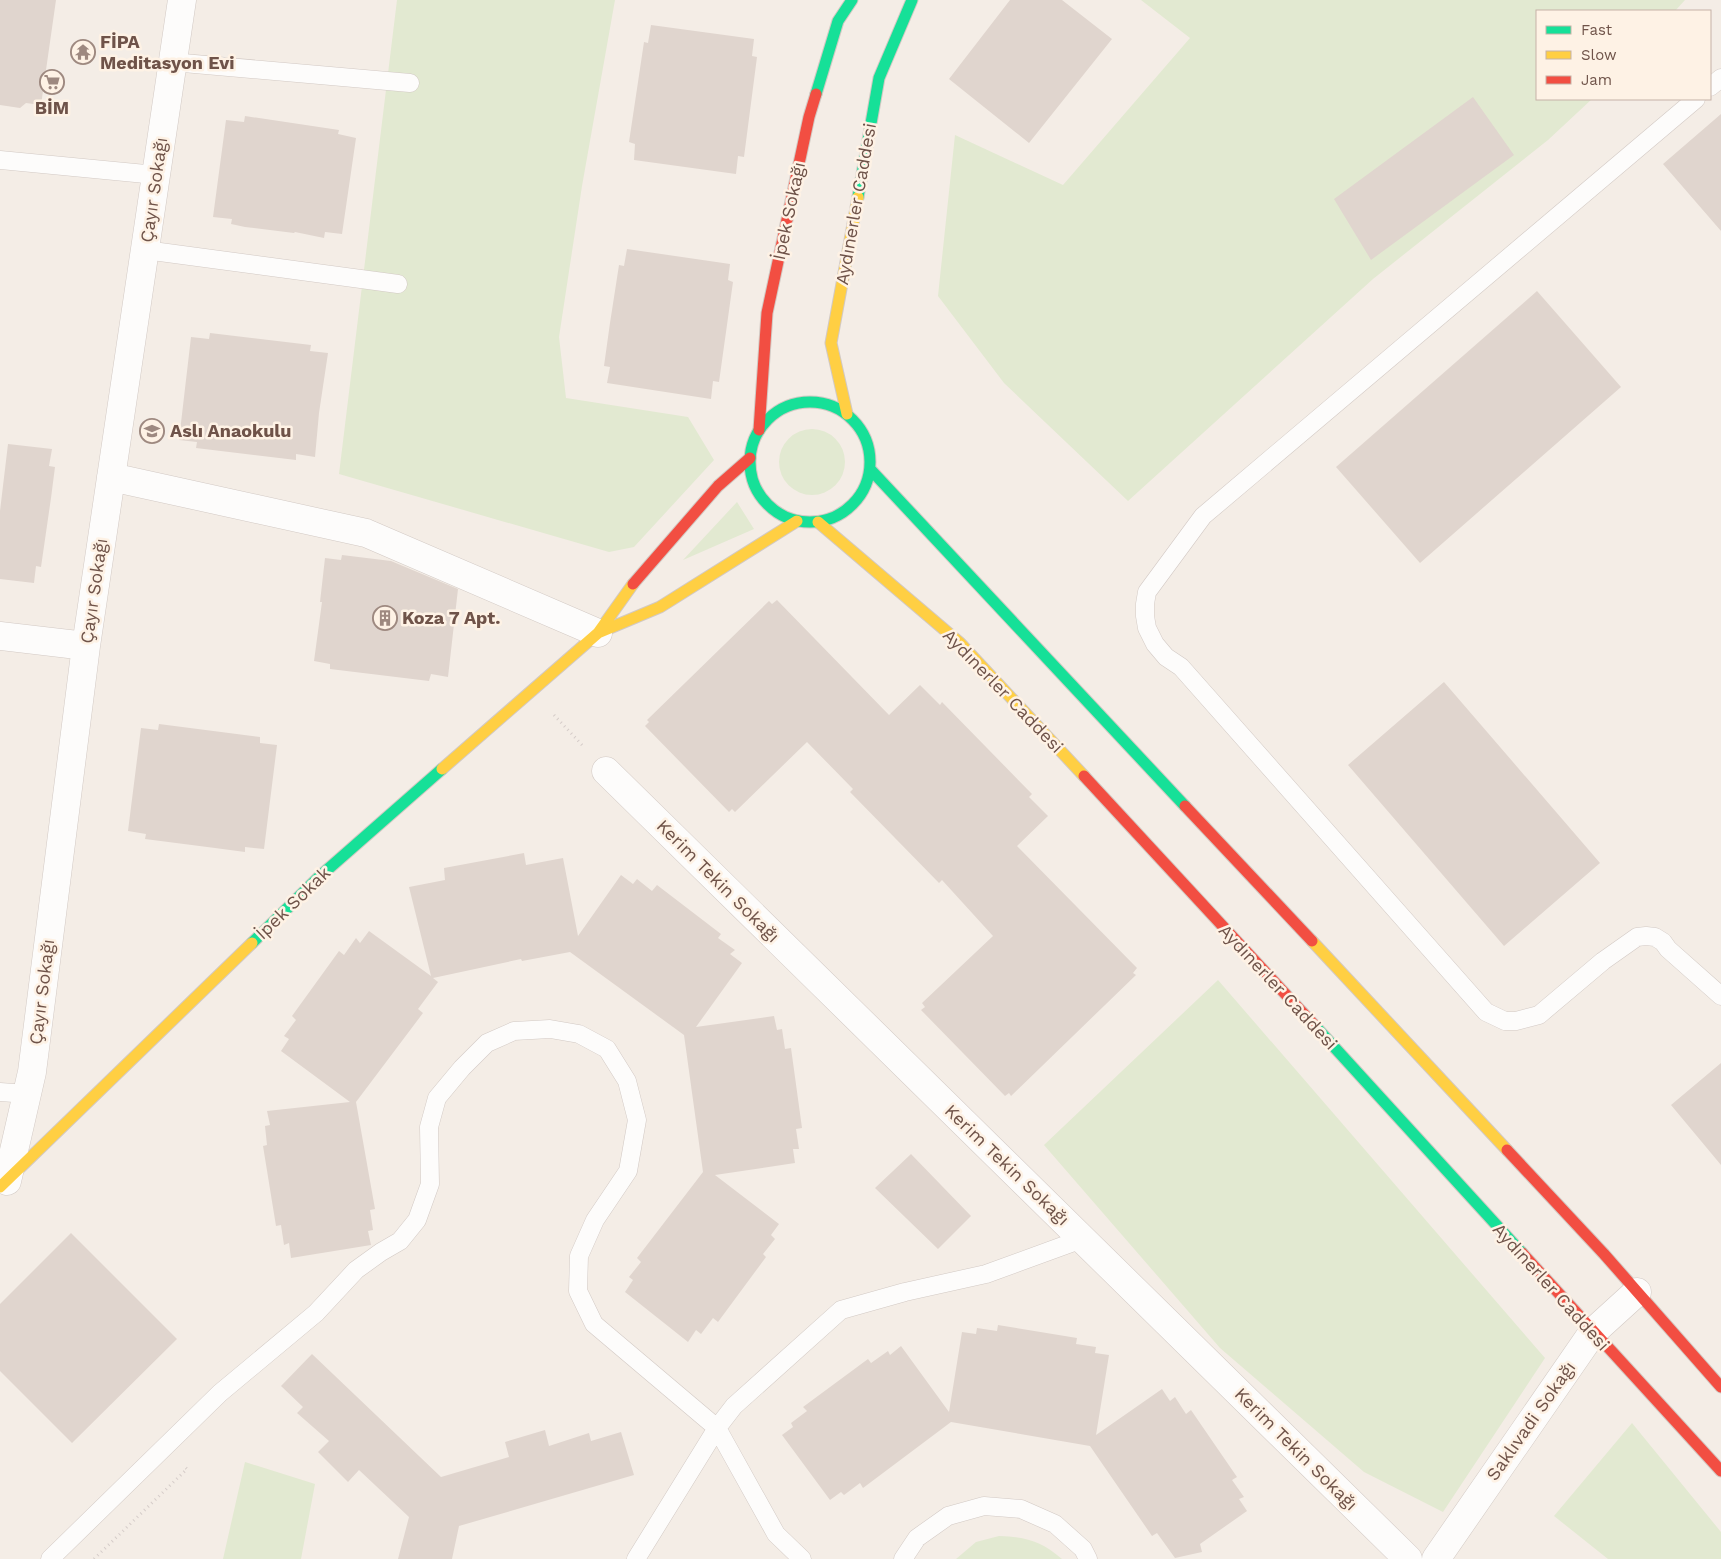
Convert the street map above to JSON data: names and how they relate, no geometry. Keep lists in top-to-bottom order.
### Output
{
  "streets": {
    "main road": ["Aydınerler Caddesi", "İpek Sokağı", "İpek Sokak"],
    "street": ["Çayır Sokağı", "Kerim Tekin Sokağı", "Saklıvadi Sokağı"]
  },
  "crossings": [
    ["Çayır Sokağı", "İpek Sokak"],
    ["Aydınerler Caddesi", "İpek Sokağı"],
    ["Aydınerler Caddesi", "Saklıvadi Sokağı"]
  ],
  "places": {
    "temple": ["FİPA Meditasyon Evi"],
    "supermarket": ["BİM"],
    "school or university": ["Aslı Anaokulu"],
    "building": ["Koza 7 Apt."]
  },
  "legend": ["Fast", "Slow", "Jam"]
}
